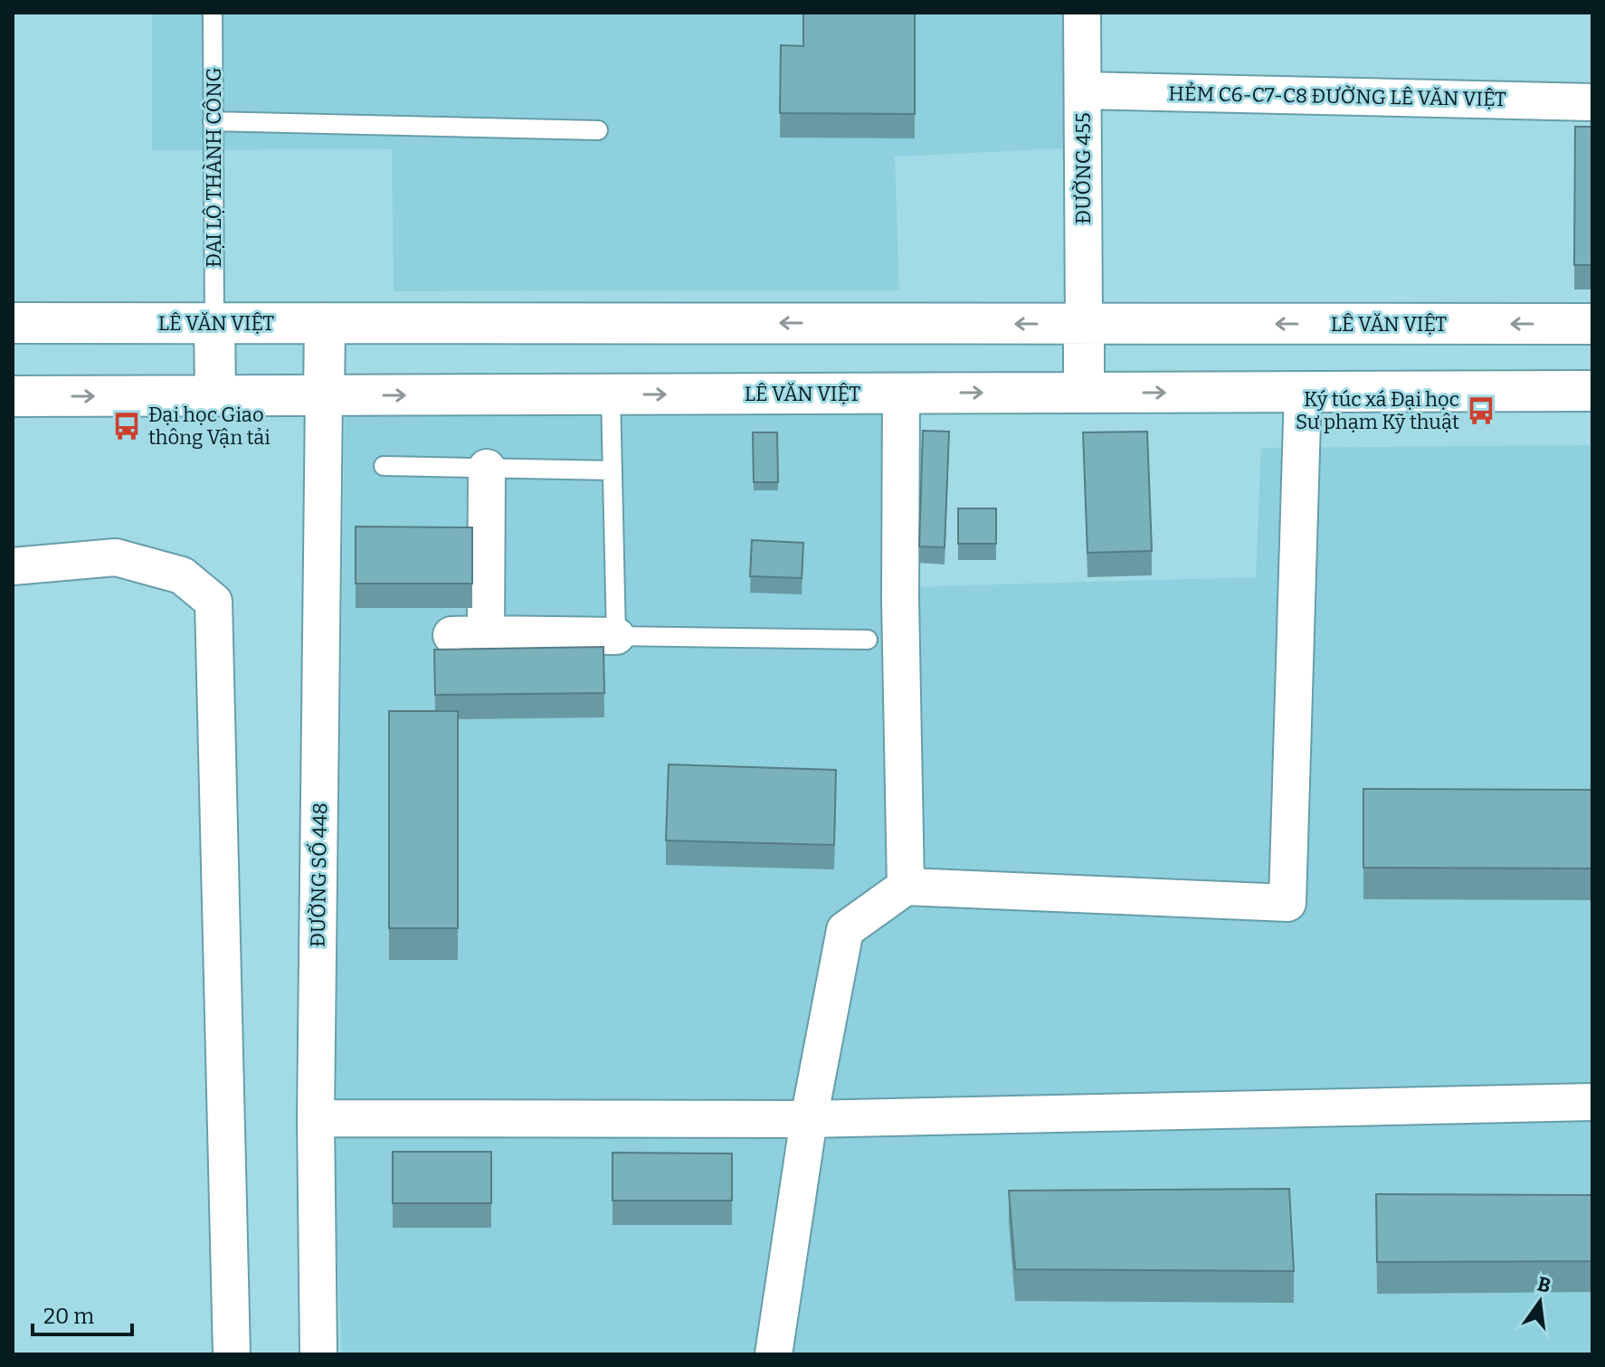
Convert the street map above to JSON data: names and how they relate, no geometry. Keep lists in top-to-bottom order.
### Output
{
  "streets": {
    "main road": ["LÊ VĂN VIỆT"],
    "street": ["HẺM C6-C7-C8 ĐƯỜNG LÊ VĂN VIỆT", "ĐƯỜNG 455", "ĐƯỜNG SỐ 448"],
    "lane": ["ĐẠI LỘ THÀNH CÔNG"]
  },
  "crossings": [
    ["HẺM C6-C7-C8 ĐƯỜNG LÊ VĂN VIỆT", "ĐƯỜNG 455"],
    ["ĐẠI LỘ THÀNH CÔNG", "LÊ VĂN VIỆT"],
    ["ĐƯỜNG 455", "LÊ VĂN VIỆT"],
    ["LÊ VĂN VIỆT", "ĐƯỜNG SỐ 448"]
  ],
  "places": {
    "bus stop": ["Ký túc xá Đại học Sư phạm Kỹ thuật", "Đại học Giao thông Vận tải"]
  },
  "scale_bar": "20 m",
  "north": "top"
}
